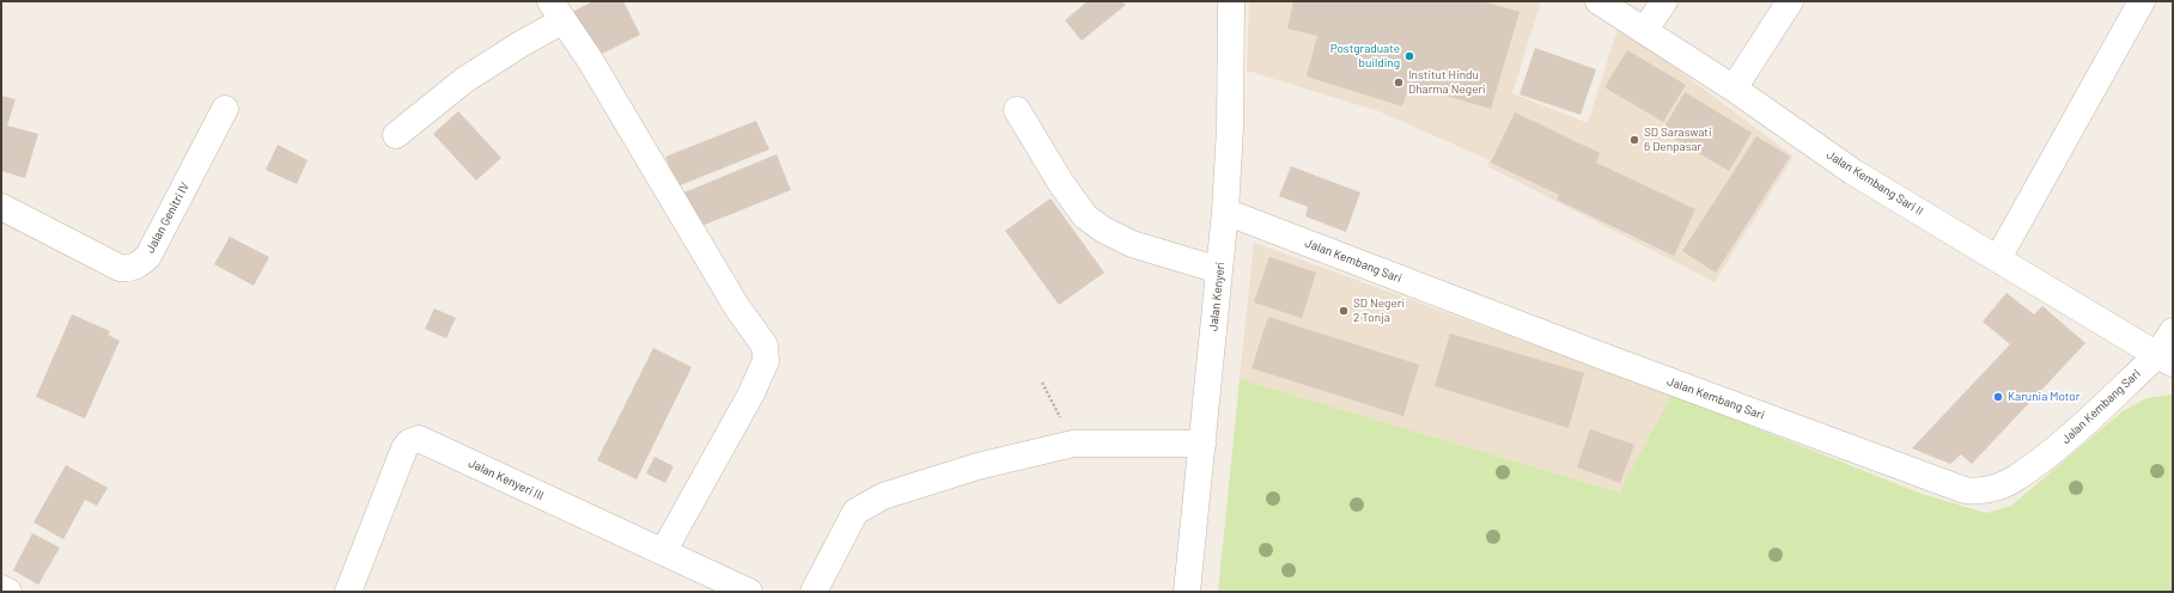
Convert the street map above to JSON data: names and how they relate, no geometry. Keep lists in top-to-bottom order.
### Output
{
  "streets": {
    "street": [
      "Jalan Kembang Sari II",
      "Jalan Genitri IV",
      "Jalan Kembang Sari",
      "Jalan Kenyeri",
      "Jalan Kenyeri III"
    ]
  },
  "crossings": [
    ["Jalan Kembang Sari II", "Jalan Kembang Sari"],
    ["Jalan Kembang Sari", "Jalan Kenyeri"]
  ],
  "places": [
    "Postgraduate building",
    "Institut Hindu Dharma Negeri",
    "SD Saraswati 6 Denpasar",
    "SD Negeri 2 Tonja",
    "Karunia Motor"
  ]
}
